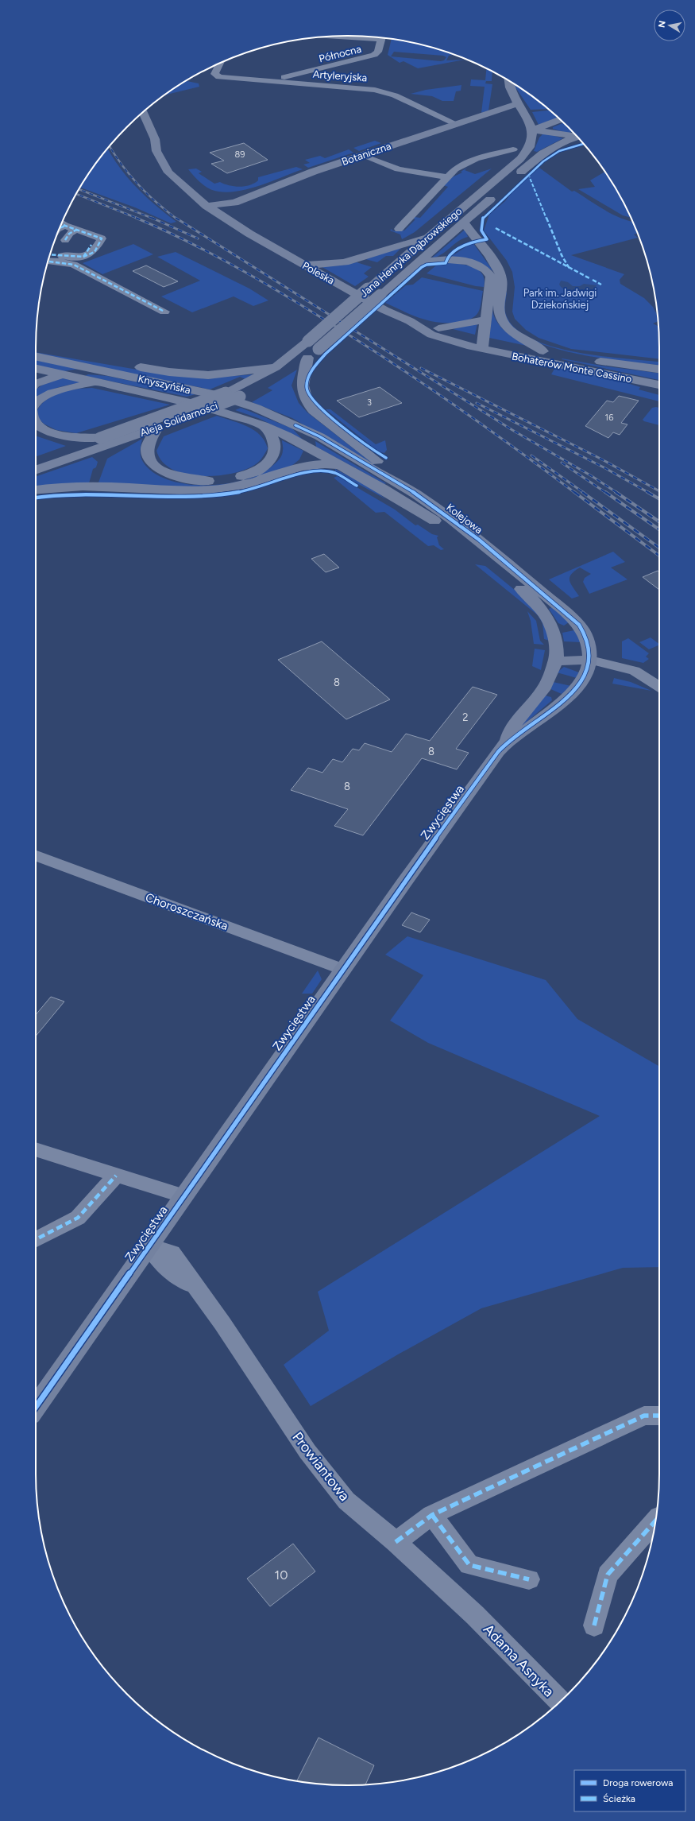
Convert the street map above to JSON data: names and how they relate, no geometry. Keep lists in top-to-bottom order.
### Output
{
  "streets": {
    "main road": [
      "Botaniczna",
      "Jana Henryka Dąbrowskiego",
      "Poleska",
      "Bohaterów Monte Cassino",
      "Knyszyńska",
      "Aleja Solidarności",
      "Kolejowa",
      "Zwycięstwa"
    ],
    "street": [
      "Północna",
      "Artyleryjska",
      "Choroszczańska",
      "Prowiantowa",
      "Adama Asnyka"
    ]
  },
  "crossings": [
    ["Północna", "Artyleryjska"],
    ["Artyleryjska", "Botaniczna"],
    ["Botaniczna", "Jana Henryka Dąbrowskiego"],
    ["Botaniczna", "Poleska"],
    ["Jana Henryka Dąbrowskiego", "Aleja Solidarności"],
    ["Poleska", "Bohaterów Monte Cassino"],
    ["Knyszyńska", "Kolejowa"],
    ["Kolejowa", "Zwycięstwa"],
    ["Zwycięstwa", "Choroszczańska"],
    ["Zwycięstwa", "Prowiantowa"],
    ["Prowiantowa", "Adama Asnyka"]
  ],
  "parks": ["Park im. Jadwigi Dziekońskiej"],
  "house_numbers": [
    "89",
    "3",
    "16",
    "8",
    "2",
    "8",
    "8",
    "10"
  ],
  "legend": ["Droga rowerowa", "Ścieżka"],
  "north": "left"
}
